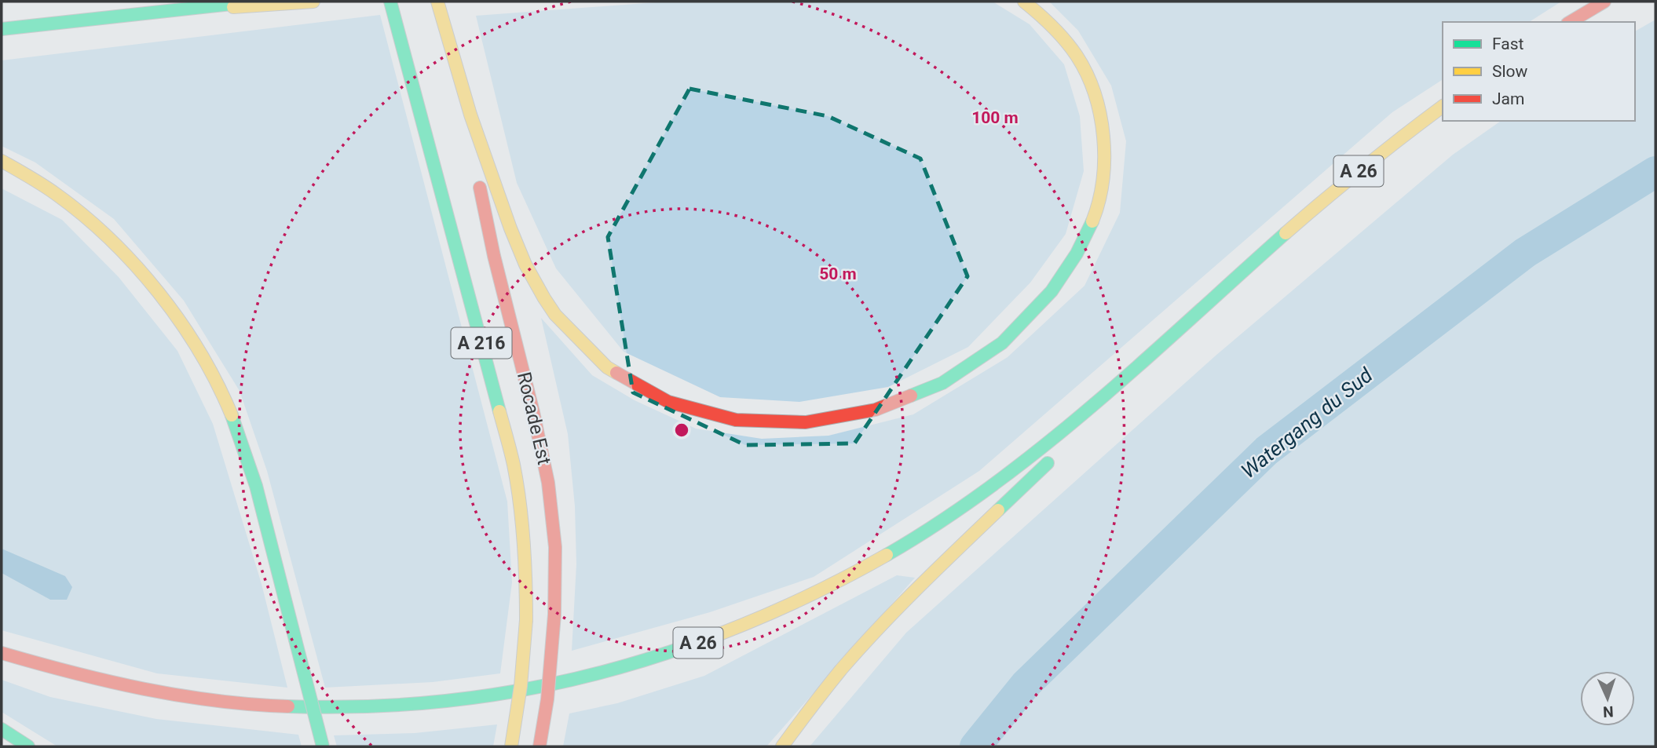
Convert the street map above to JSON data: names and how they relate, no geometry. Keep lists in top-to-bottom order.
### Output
{
  "streets": {
    "highway": ["A 26", "A 216", "Rocade Est"]
  },
  "crossings": [
    ["A 216", "Rocade Est"]
  ],
  "water": ["Watergang du Sud"],
  "legend": ["Fast", "Slow", "Jam"],
  "north": "bottom",
  "rings": ["100 m", "50 m"]
}
